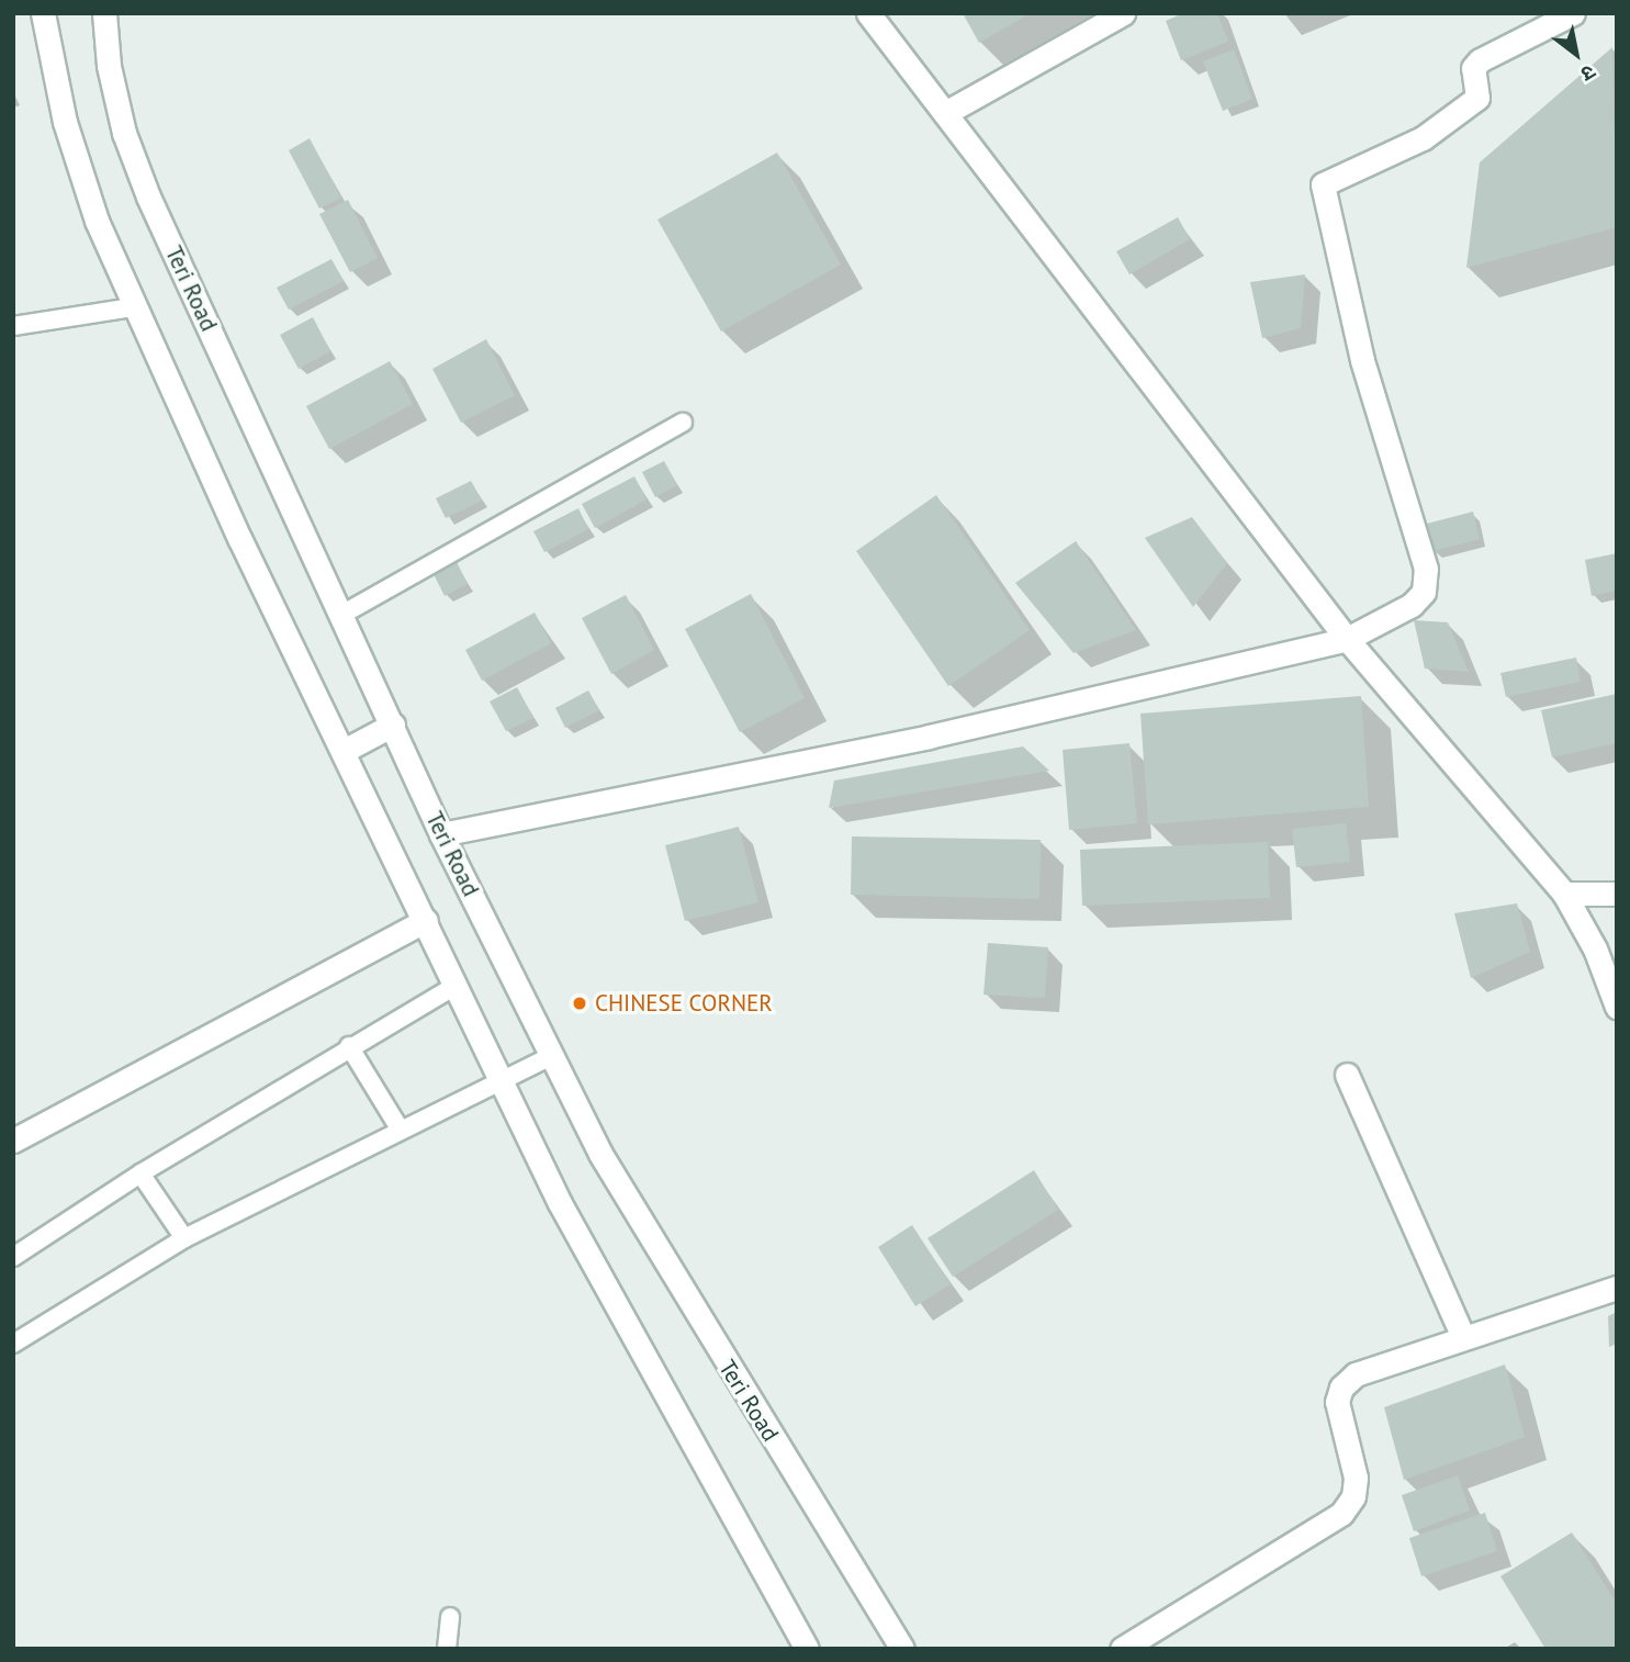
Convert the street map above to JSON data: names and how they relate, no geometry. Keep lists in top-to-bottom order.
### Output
{
  "streets": {
    "street": ["Teri Road"]
  },
  "places": ["CHINESE CORNER"],
  "north": "bottom right"
}
